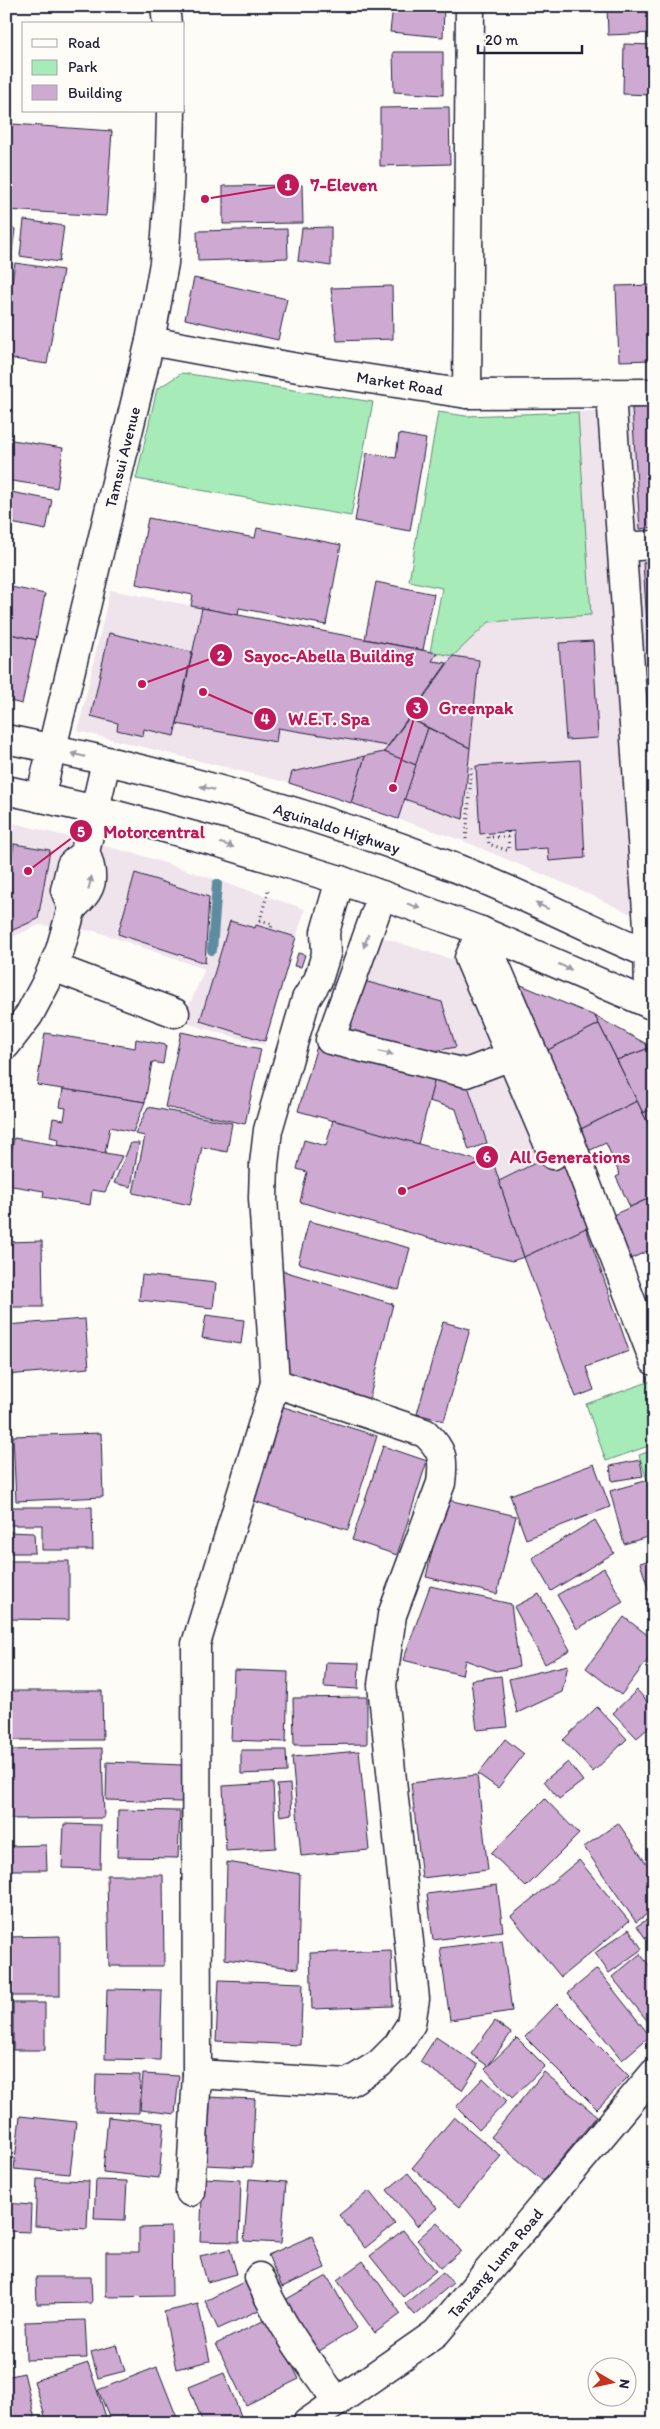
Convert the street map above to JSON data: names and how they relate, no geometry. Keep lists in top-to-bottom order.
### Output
{
  "streets": {
    "main road": [
      "Market Road",
      "Tamsui Avenue",
      "Aguinaldo Highway",
      "Tanzang Luma Road"
    ]
  },
  "crossings": [
    ["Market Road", "Tamsui Avenue"],
    ["Tamsui Avenue", "Aguinaldo Highway"]
  ],
  "places": [
    "7-Eleven",
    "Sayoc-Abella Building",
    "W.E.T. Spa",
    "Greenpak",
    "Motorcentral",
    "All Generations"
  ],
  "legend": ["Road", "Park", "Building"],
  "scale_bar": "20 m",
  "north": "right"
}
